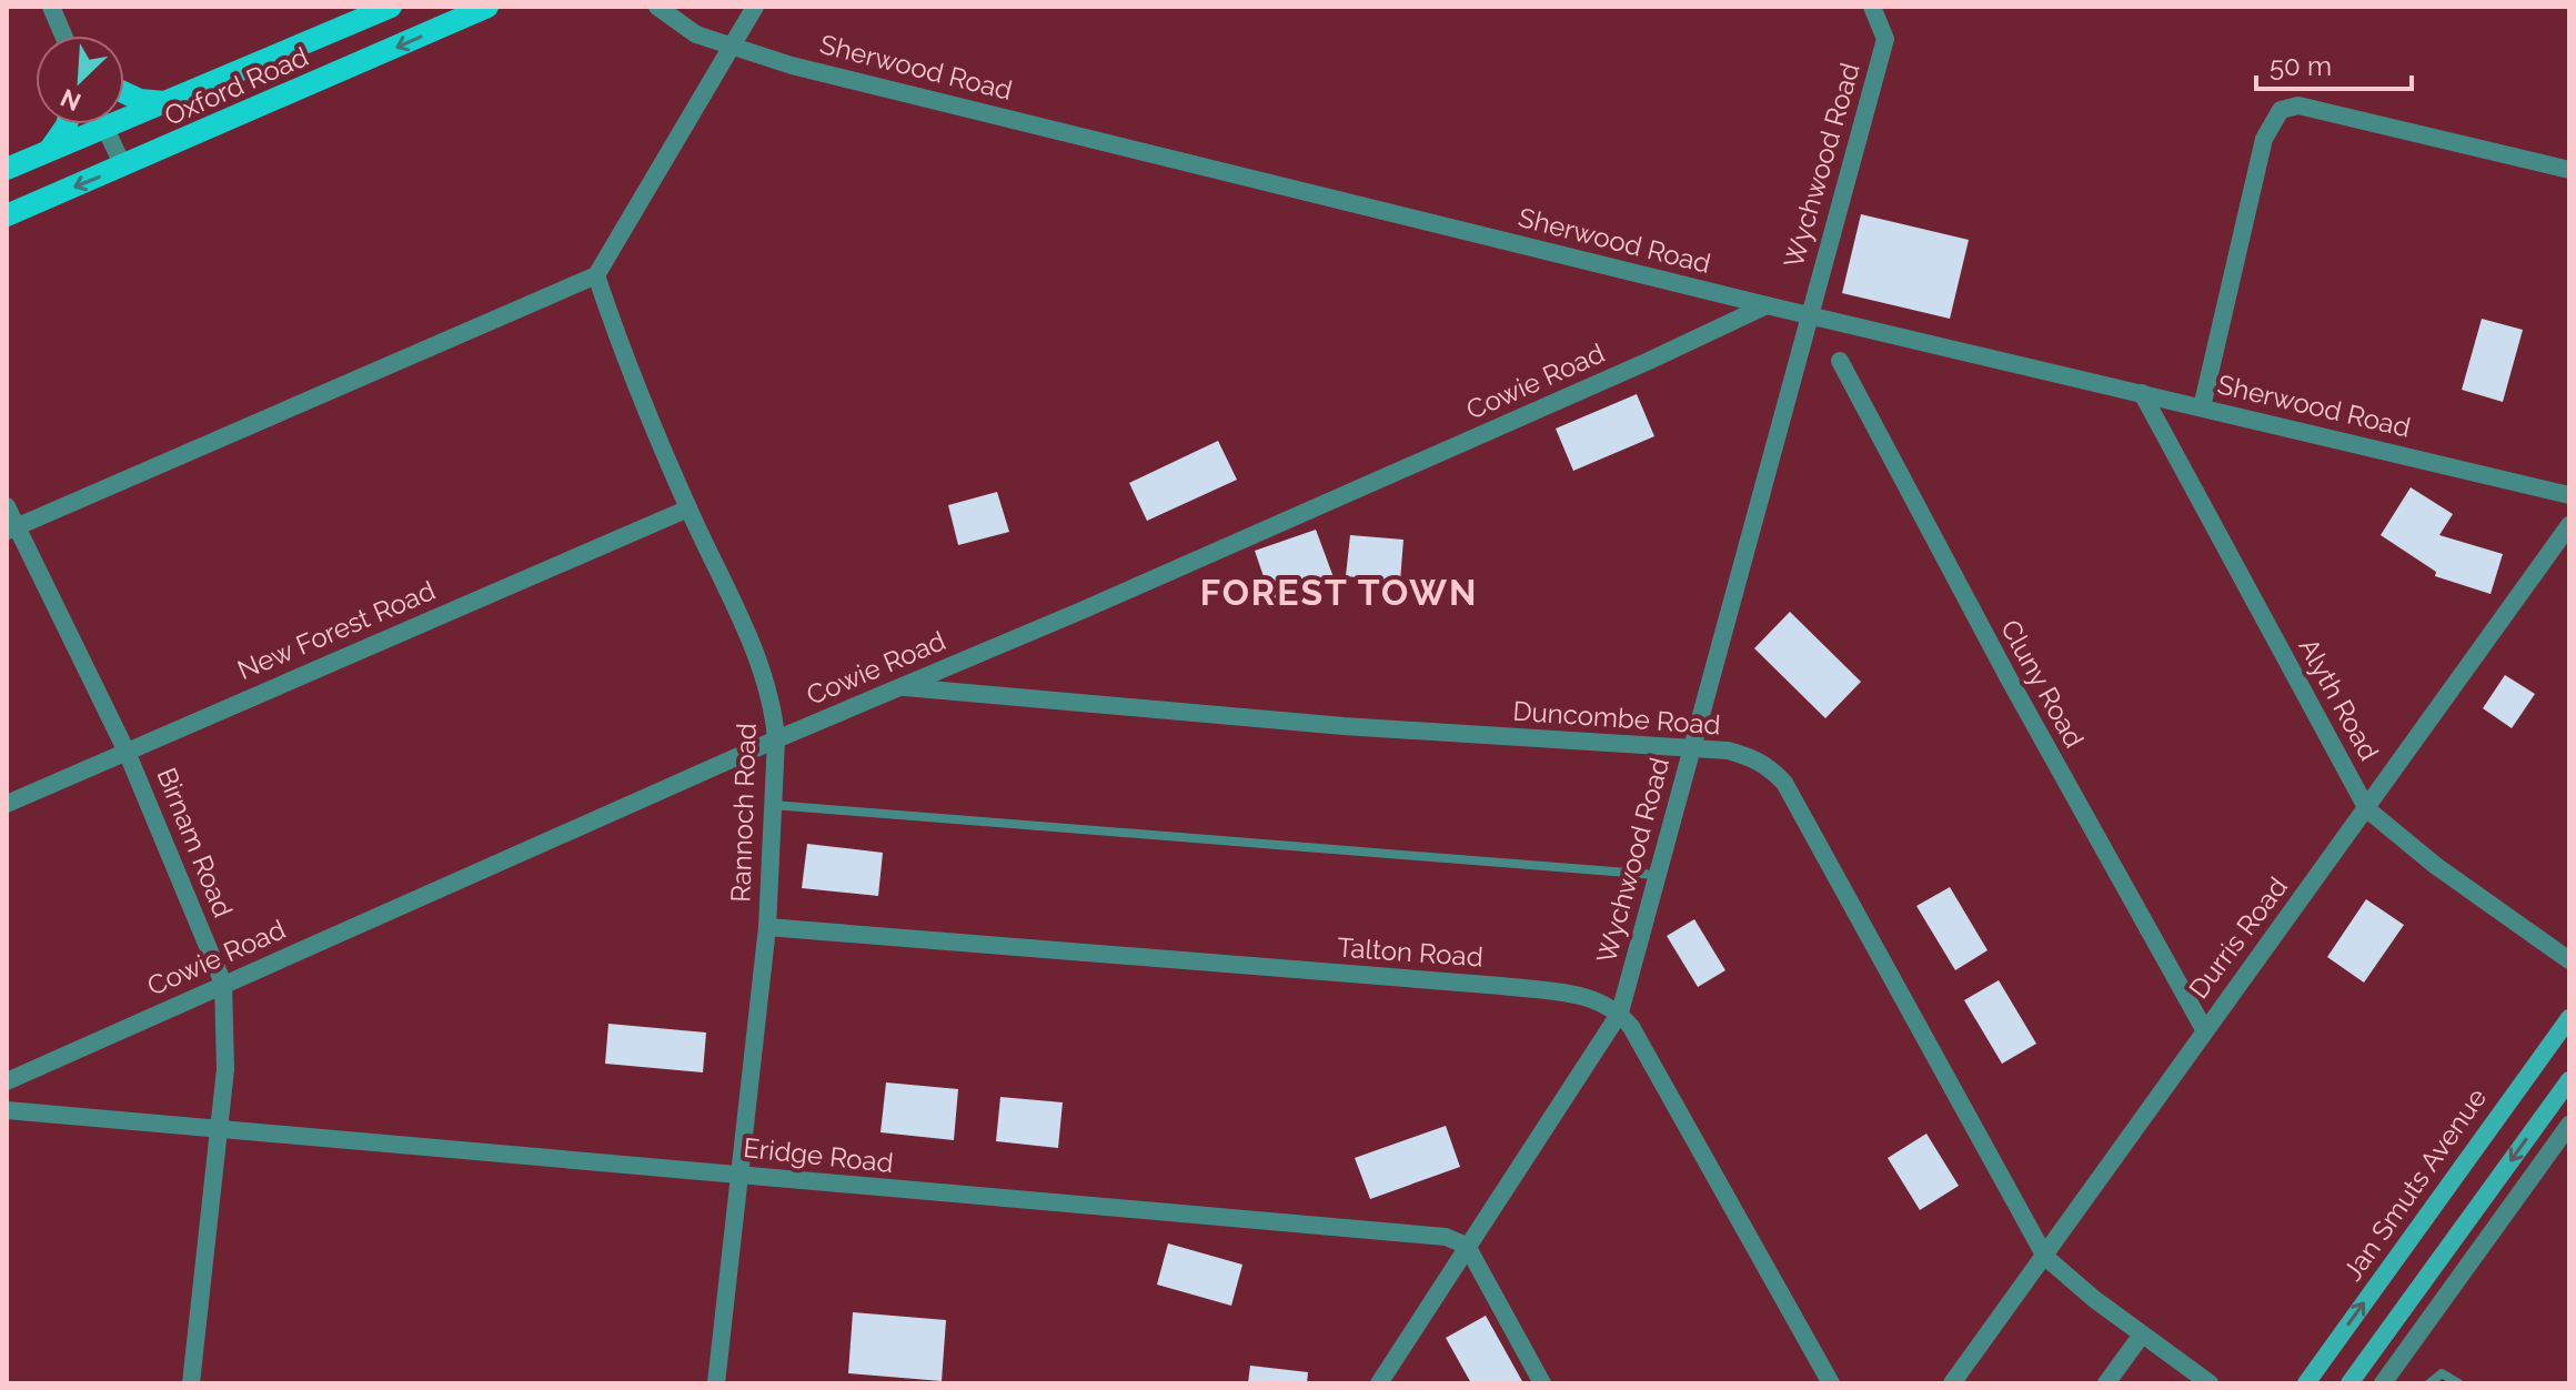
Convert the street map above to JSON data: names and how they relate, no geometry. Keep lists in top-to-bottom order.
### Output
{
  "streets": {
    "main road": ["Oxford Road", "Jan Smuts Avenue"],
    "street": [
      "Sherwood Road",
      "Wychwood Road",
      "Cowie Road",
      "New Forest Road",
      "Cluny Road",
      "Alyth Road",
      "Duncombe Road",
      "Rannoch Road",
      "Birnam Road",
      "Durris Road",
      "Talton Road",
      "Eridge Road"
    ]
  },
  "crossings": [
    ["Sherwood Road", "Wychwood Road"],
    ["Sherwood Road", "Cowie Road"],
    ["Sherwood Road", "Alyth Road"],
    ["Wychwood Road", "Duncombe Road"],
    ["Wychwood Road", "Talton Road"],
    ["Wychwood Road", "Eridge Road"],
    ["Cowie Road", "Duncombe Road"],
    ["Cowie Road", "Rannoch Road"],
    ["Cowie Road", "Birnam Road"],
    ["New Forest Road", "Rannoch Road"],
    ["New Forest Road", "Birnam Road"],
    ["Cluny Road", "Durris Road"],
    ["Alyth Road", "Durris Road"],
    ["Duncombe Road", "Durris Road"],
    ["Rannoch Road", "Talton Road"],
    ["Rannoch Road", "Eridge Road"],
    ["Birnam Road", "Eridge Road"]
  ],
  "districts": ["FOREST TOWN"],
  "scale_bar": "50 m",
  "north": "bottom left"
}
